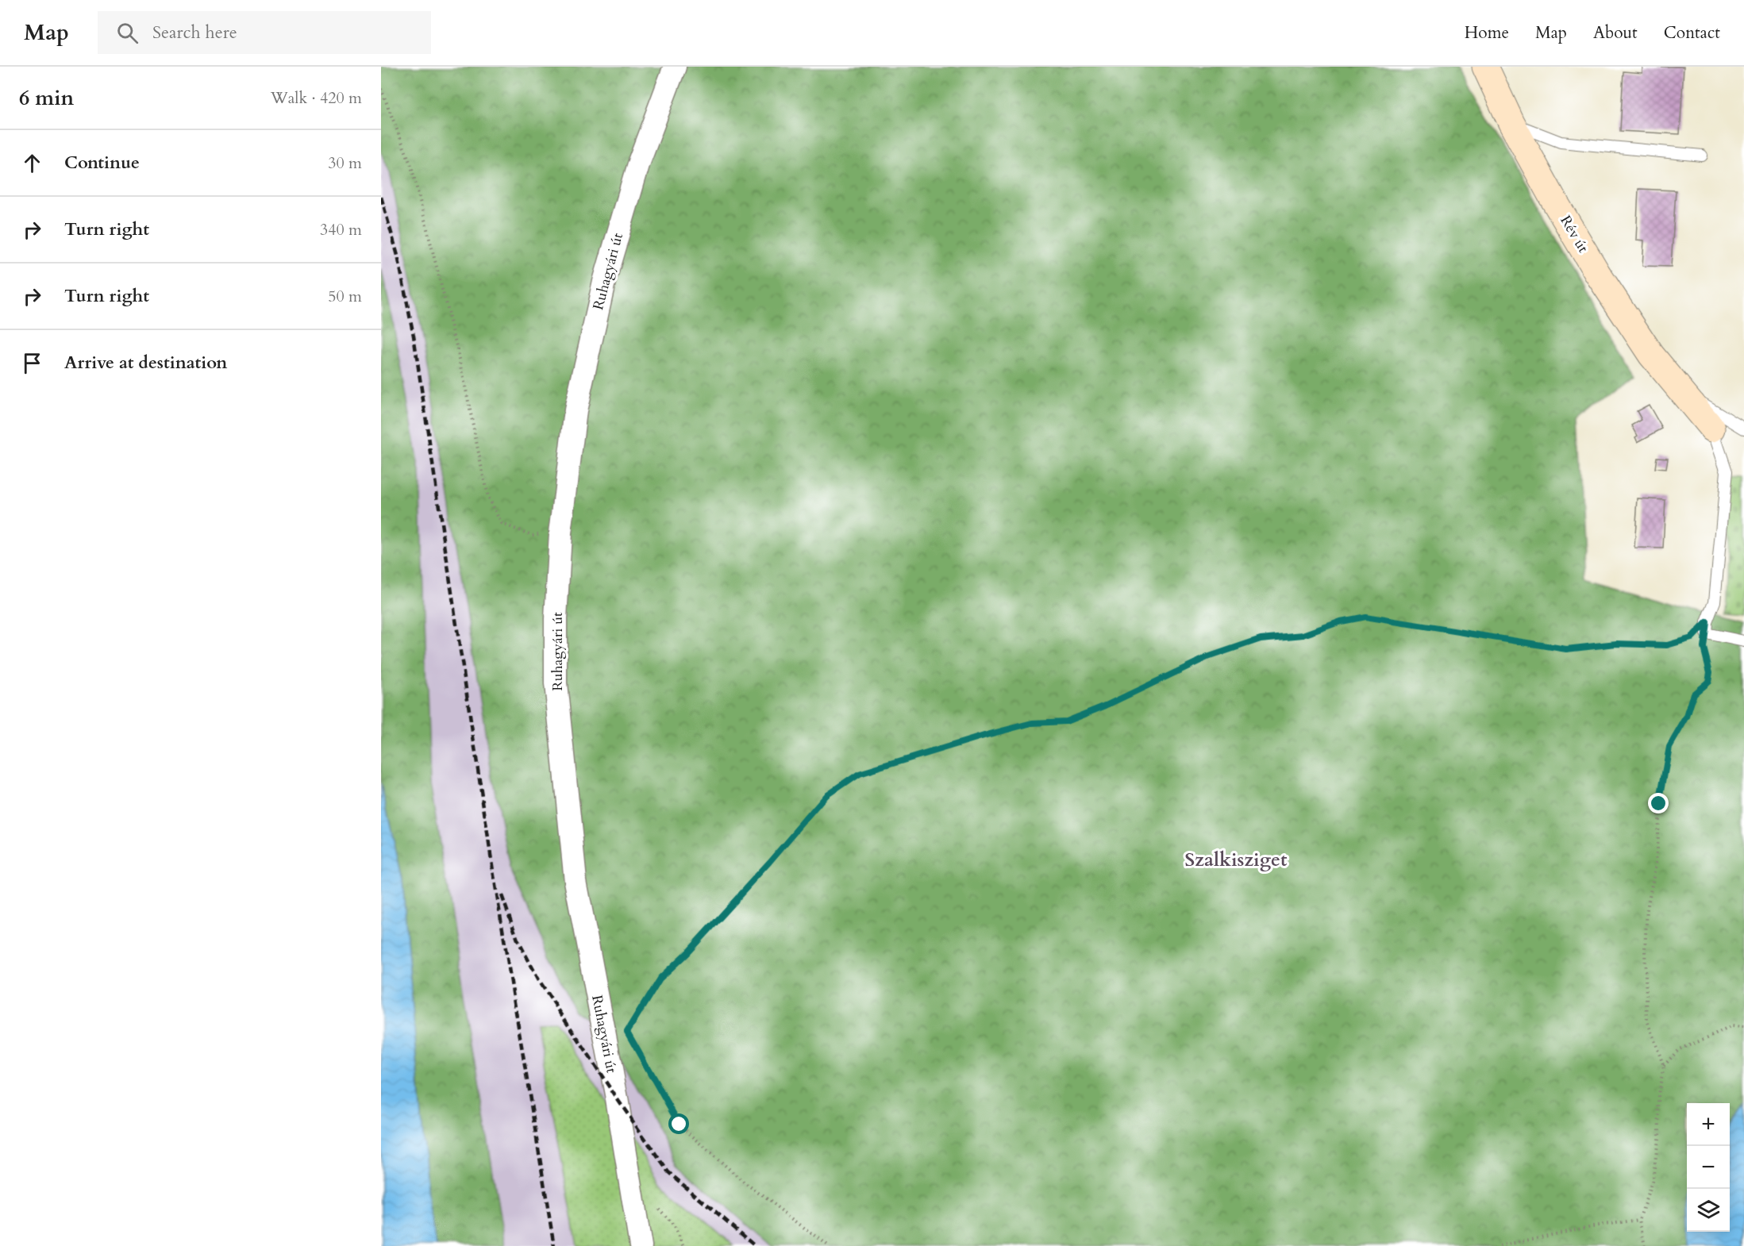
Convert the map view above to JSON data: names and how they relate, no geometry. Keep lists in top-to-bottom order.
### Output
{
  "streets": {
    "street": ["Rév út", "Ruhagyári út"]
  },
  "districts": ["Szalkisziget"],
  "page": {
    "header": "Map",
    "search": "Search here",
    "nav": [
      "Home",
      "Map",
      "About",
      "Contact"
    ],
    "heading": ["6 min", "Walk · 420 m"],
    "list": [
      ["Continue", "30 m"],
      ["Turn right", "340 m"],
      ["Turn right", "50 m"],
      "Arrive at destination"
    ],
    "map_buttons": ["+", "−"]
  }
}
